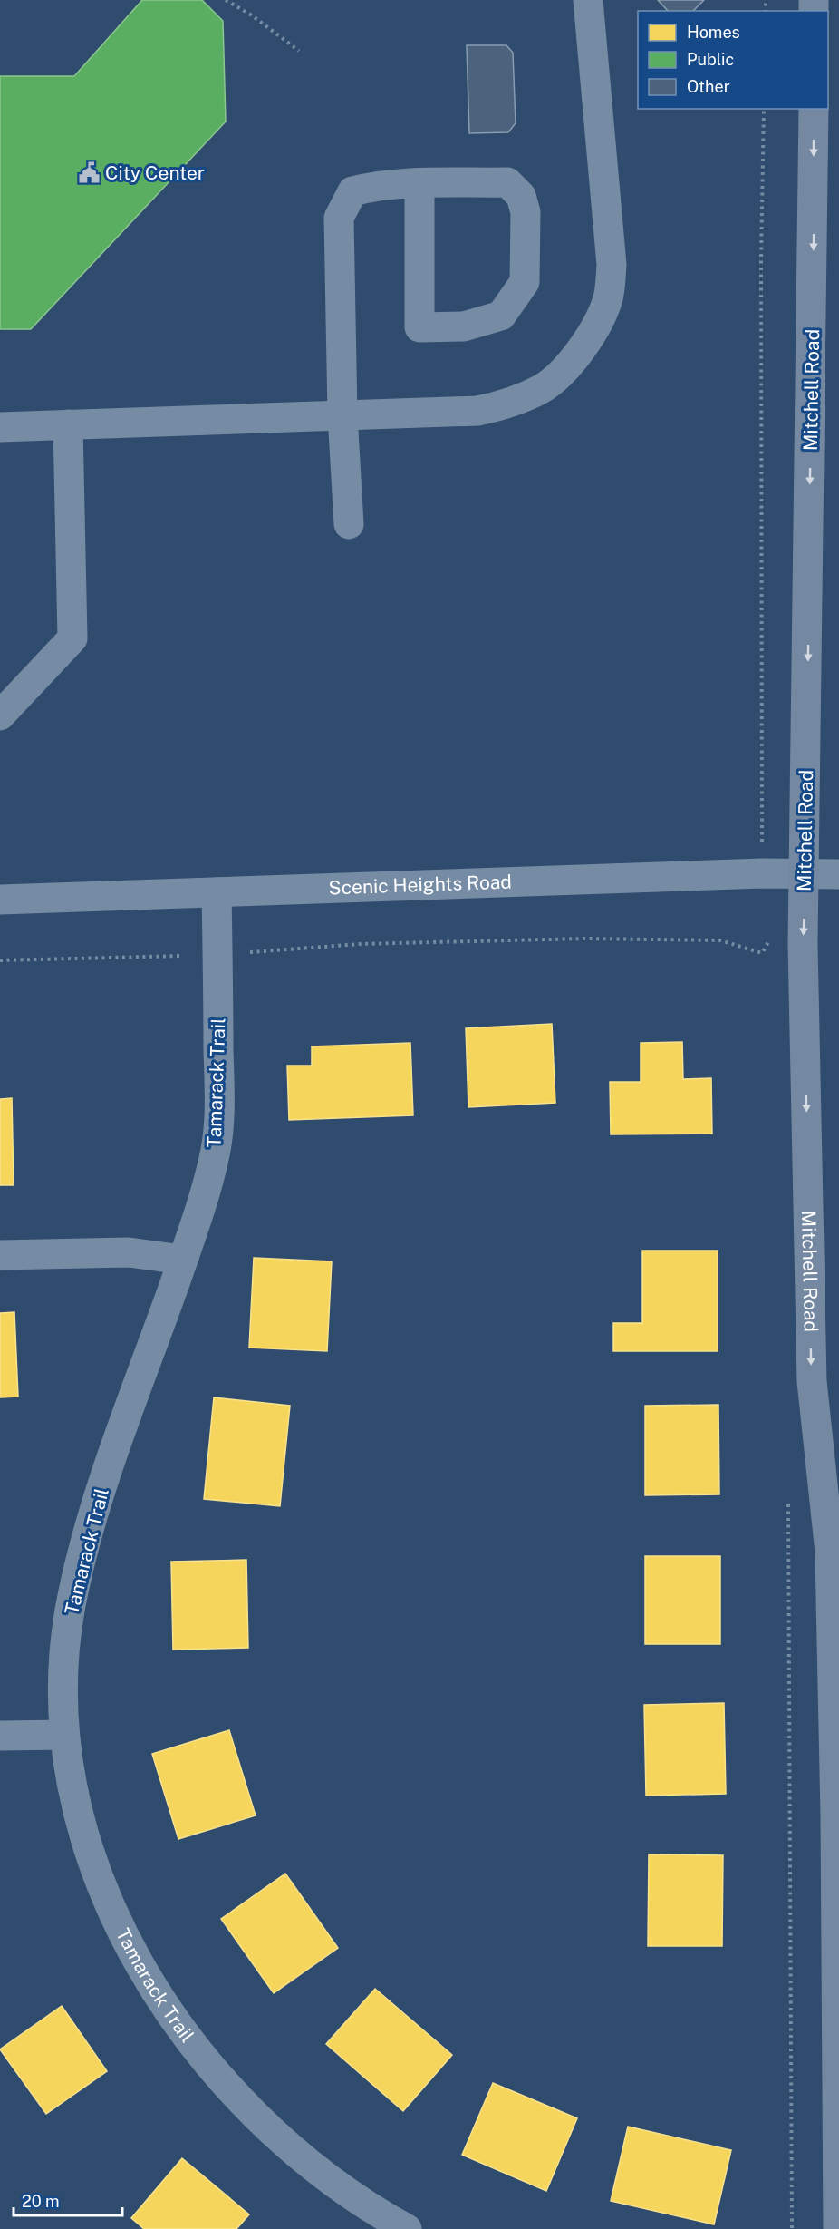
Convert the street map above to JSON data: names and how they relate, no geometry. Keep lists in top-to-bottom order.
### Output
{
  "streets": {
    "main road": ["Mitchell Road"],
    "street": ["Scenic Heights Road", "Tamarack Trail"]
  },
  "crossings": [
    ["Mitchell Road", "Scenic Heights Road"],
    ["Scenic Heights Road", "Tamarack Trail"]
  ],
  "one_way": ["Mitchell Road"],
  "places": {
    "public building": ["City Center"]
  },
  "legend": ["Homes", "Public", "Other"],
  "scale_bar": "20 m"
}
